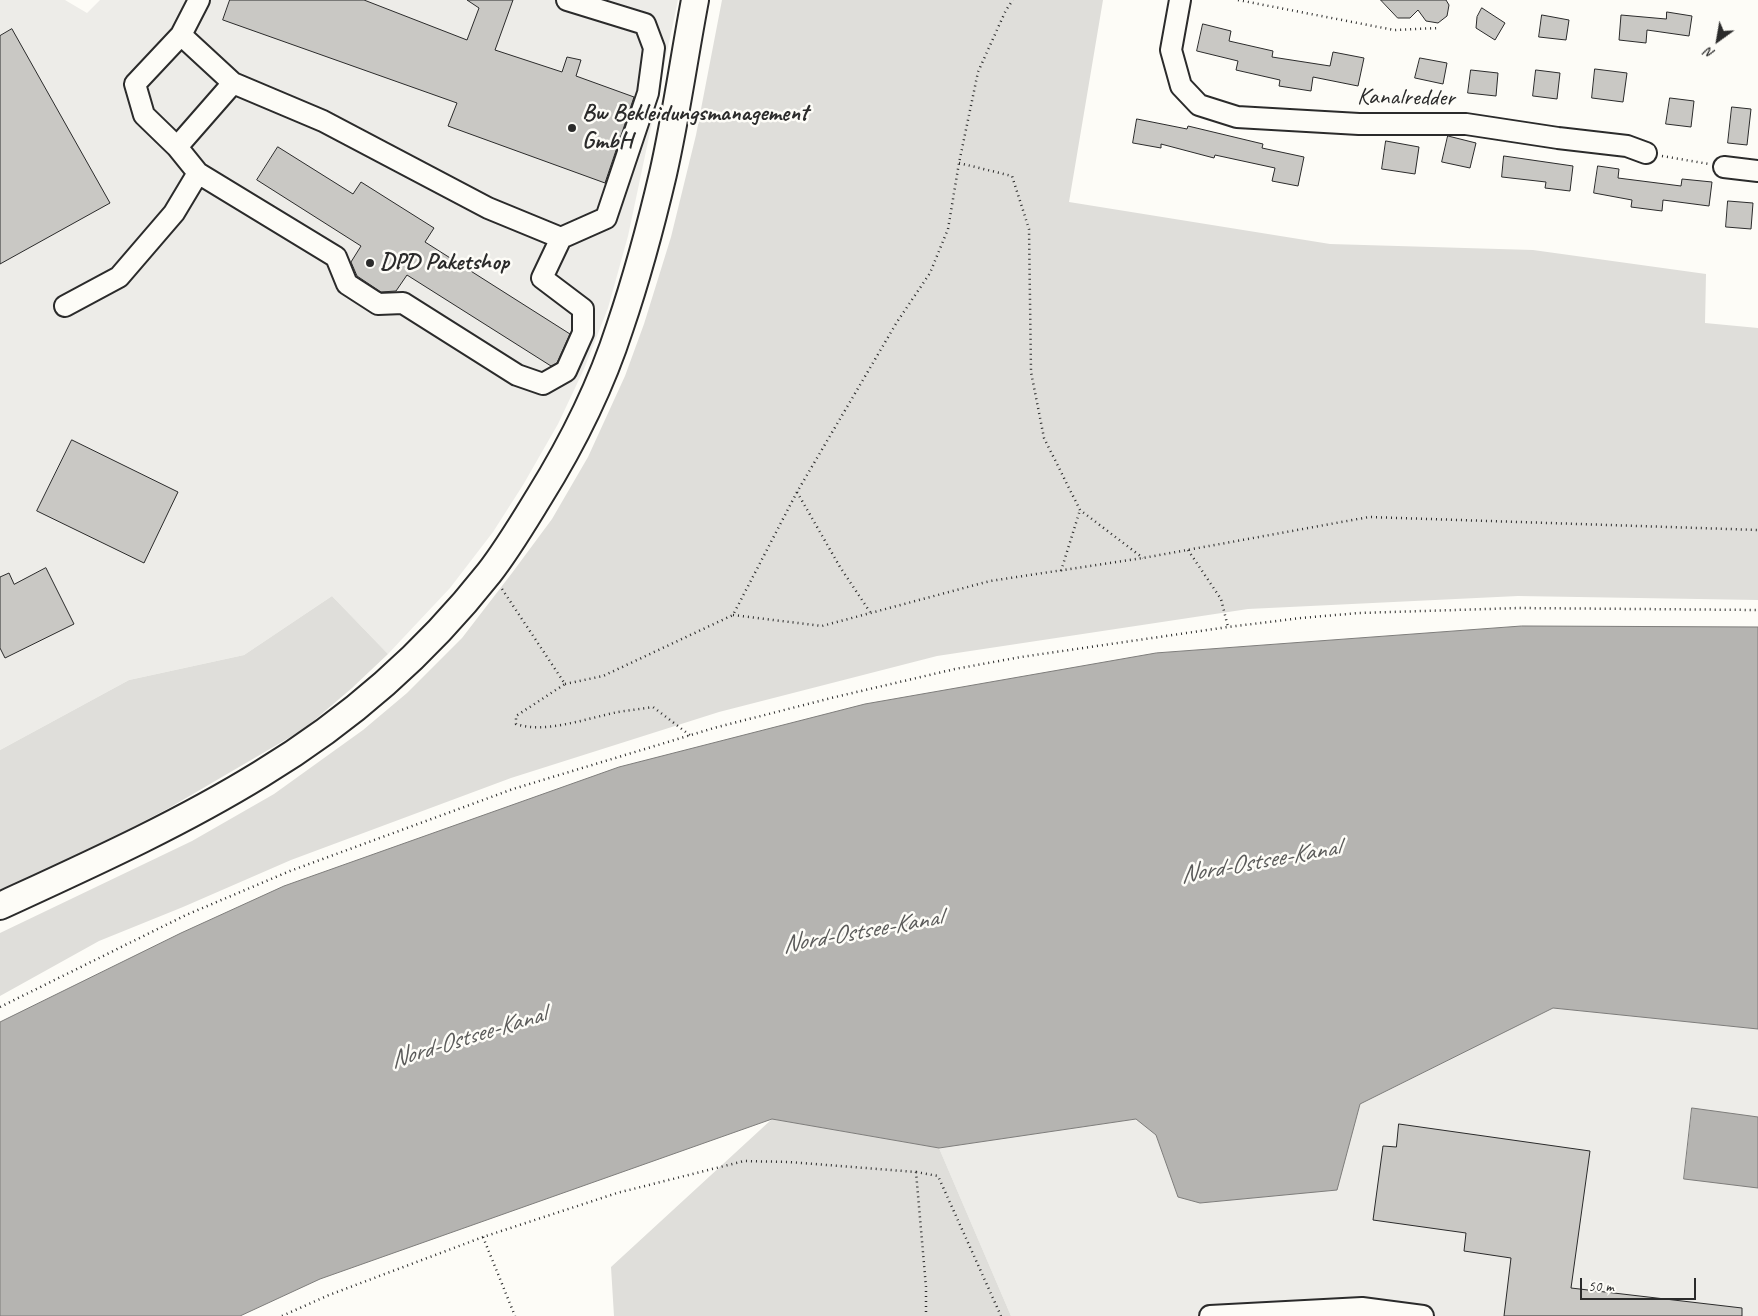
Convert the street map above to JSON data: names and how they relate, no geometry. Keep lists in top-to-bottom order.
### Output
{
  "streets": {
    "street": ["Kanalredder"]
  },
  "water": ["Nord-Ostsee-Kanal"],
  "places": ["Bw Bekleidungsmanagement GmbH", "DPD Paketshop"],
  "scale_bar": "50 m",
  "north": "bottom left"
}
